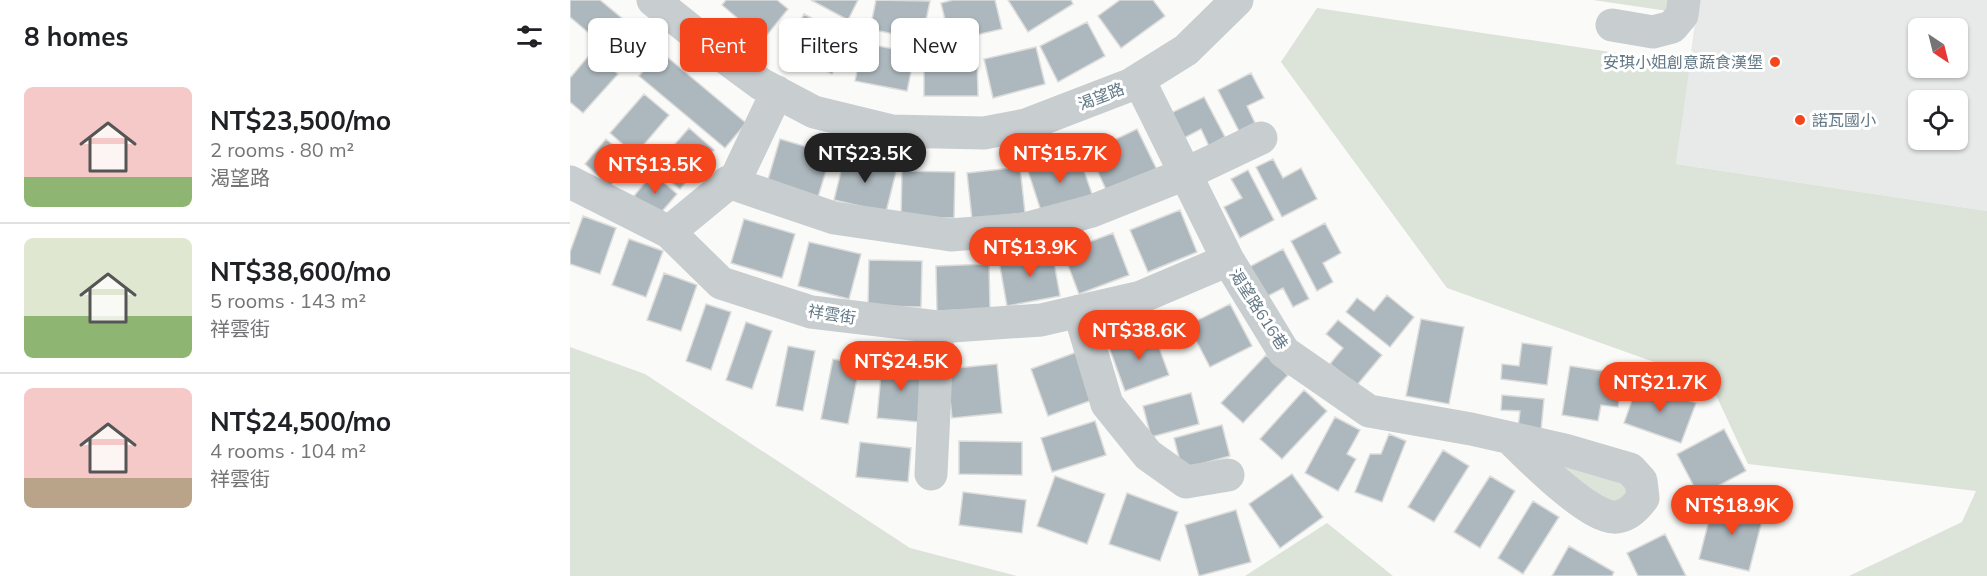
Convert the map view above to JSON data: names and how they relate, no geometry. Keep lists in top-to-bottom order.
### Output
{
  "streets": {
    "street": ["渴望路", "渴望路616巷", "祥雲街"]
  },
  "crossings": [
    ["渴望路", "渴望路616巷"],
    ["渴望路616巷", "祥雲街"]
  ],
  "places": ["安琪小姐創意蔬食漢堡", "諾瓦國小"],
  "north": "bottom right",
  "page": {
    "heading": "8 homes",
    "chip": [
      "Buy",
      "Rent",
      "Filters",
      "New"
    ],
    "list": [
      {
        "name": "NT$23,500/mo",
        "note": "2 rooms · 80 m² · 渴望路"
      },
      {
        "name": "NT$38,600/mo",
        "note": "5 rooms · 143 m² · 祥雲街"
      },
      {
        "name": "NT$24,500/mo",
        "note": "4 rooms · 104 m² · 祥雲街"
      }
    ],
    "price": [
      "NT$23.5K",
      "NT$15.7K",
      "NT$13.5K",
      "NT$13.9K",
      "NT$38.6K",
      "NT$24.5K",
      "NT$21.7K",
      "NT$18.9K"
    ]
  }
}
